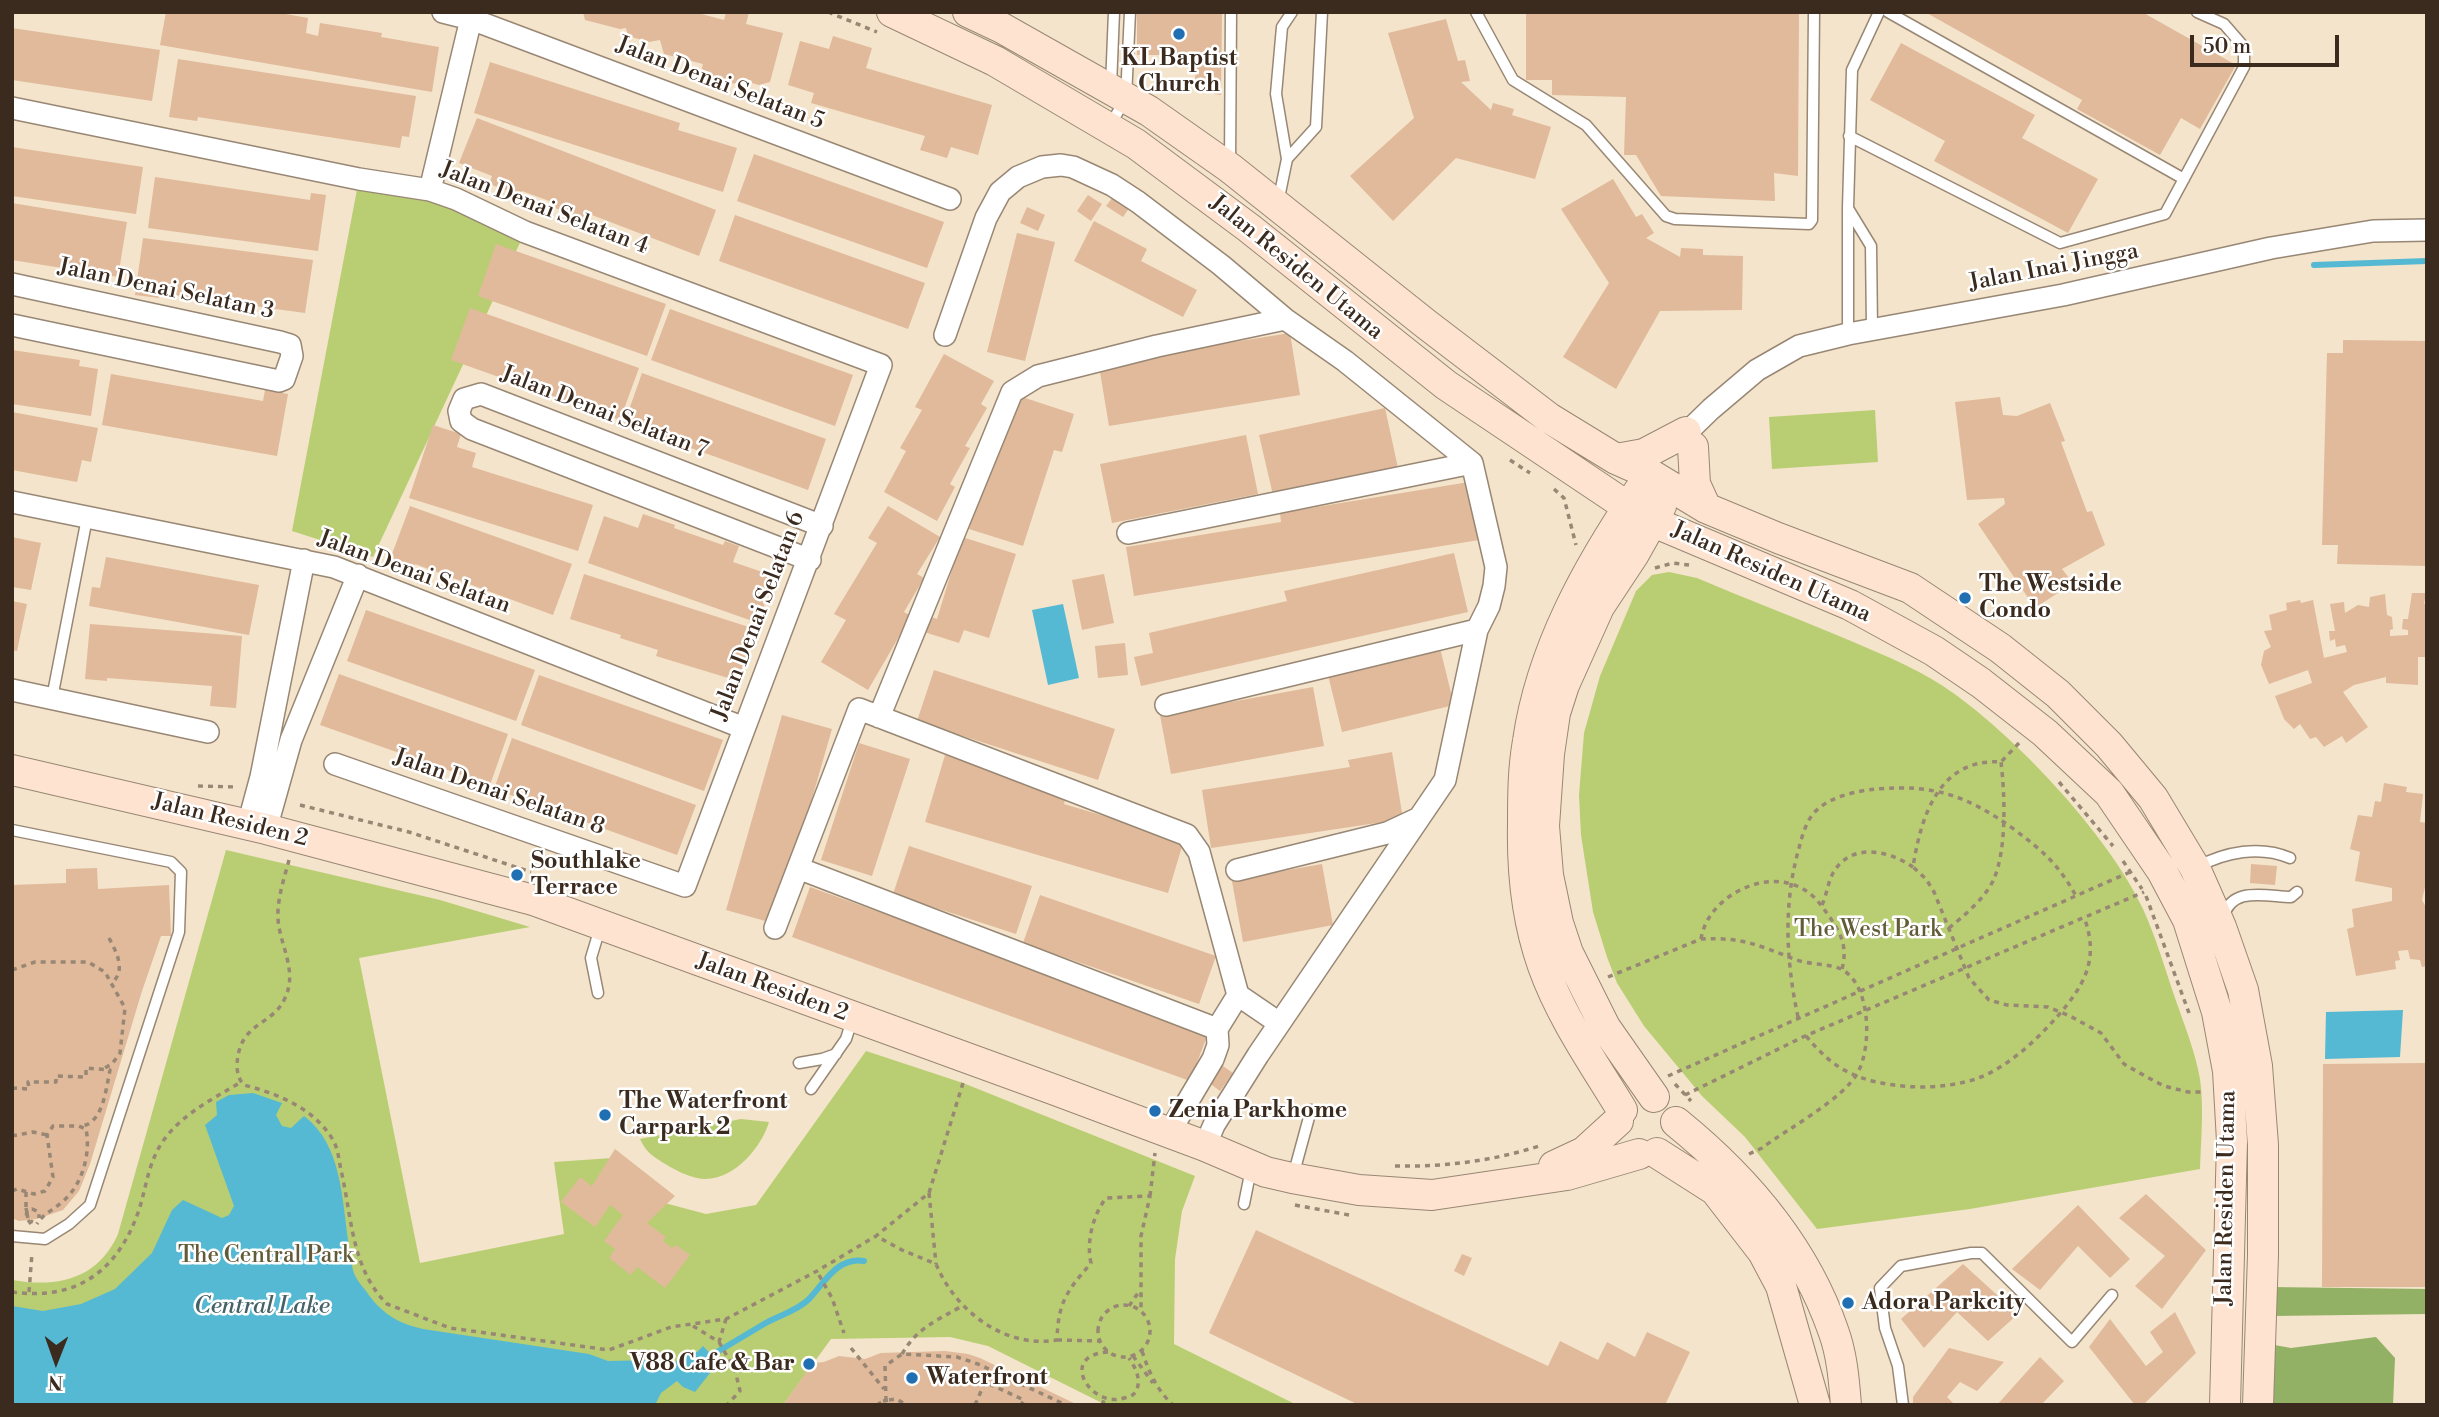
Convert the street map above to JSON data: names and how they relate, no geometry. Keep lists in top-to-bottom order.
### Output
{
  "streets": {
    "street": [
      "Jalan Denai Selatan 5",
      "Jalan Denai Selatan 4",
      "Jalan Residen Utama",
      "Jalan Inai Jingga",
      "Jalan Denai Selatan 3",
      "Jalan Denai Selatan 7",
      "Jalan Denai Selatan",
      "Jalan Denai Selatan 6",
      "Jalan Denai Selatan 8",
      "Jalan Residen 2"
    ]
  },
  "crossings": [
    ["Jalan Denai Selatan 4", "Jalan Denai Selatan 6"],
    ["Jalan Residen Utama", "Jalan Inai Jingga"],
    ["Jalan Denai Selatan 7", "Jalan Denai Selatan 6"],
    ["Jalan Denai Selatan", "Jalan Denai Selatan 6"],
    ["Jalan Denai Selatan 6", "Jalan Denai Selatan 8"]
  ],
  "water": ["Central Lake"],
  "parks": ["The West Park", "The Central Park"],
  "places": [
    "KL Baptist Church",
    "The Westside Condo",
    "Southlake Terrace",
    "Zenia Parkhome",
    "The Waterfront Carpark 2",
    "Adora Parkcity",
    "V88 Cafe & Bar",
    "Waterfront"
  ],
  "scale_bar": "50 m",
  "north": "bottom"
}
